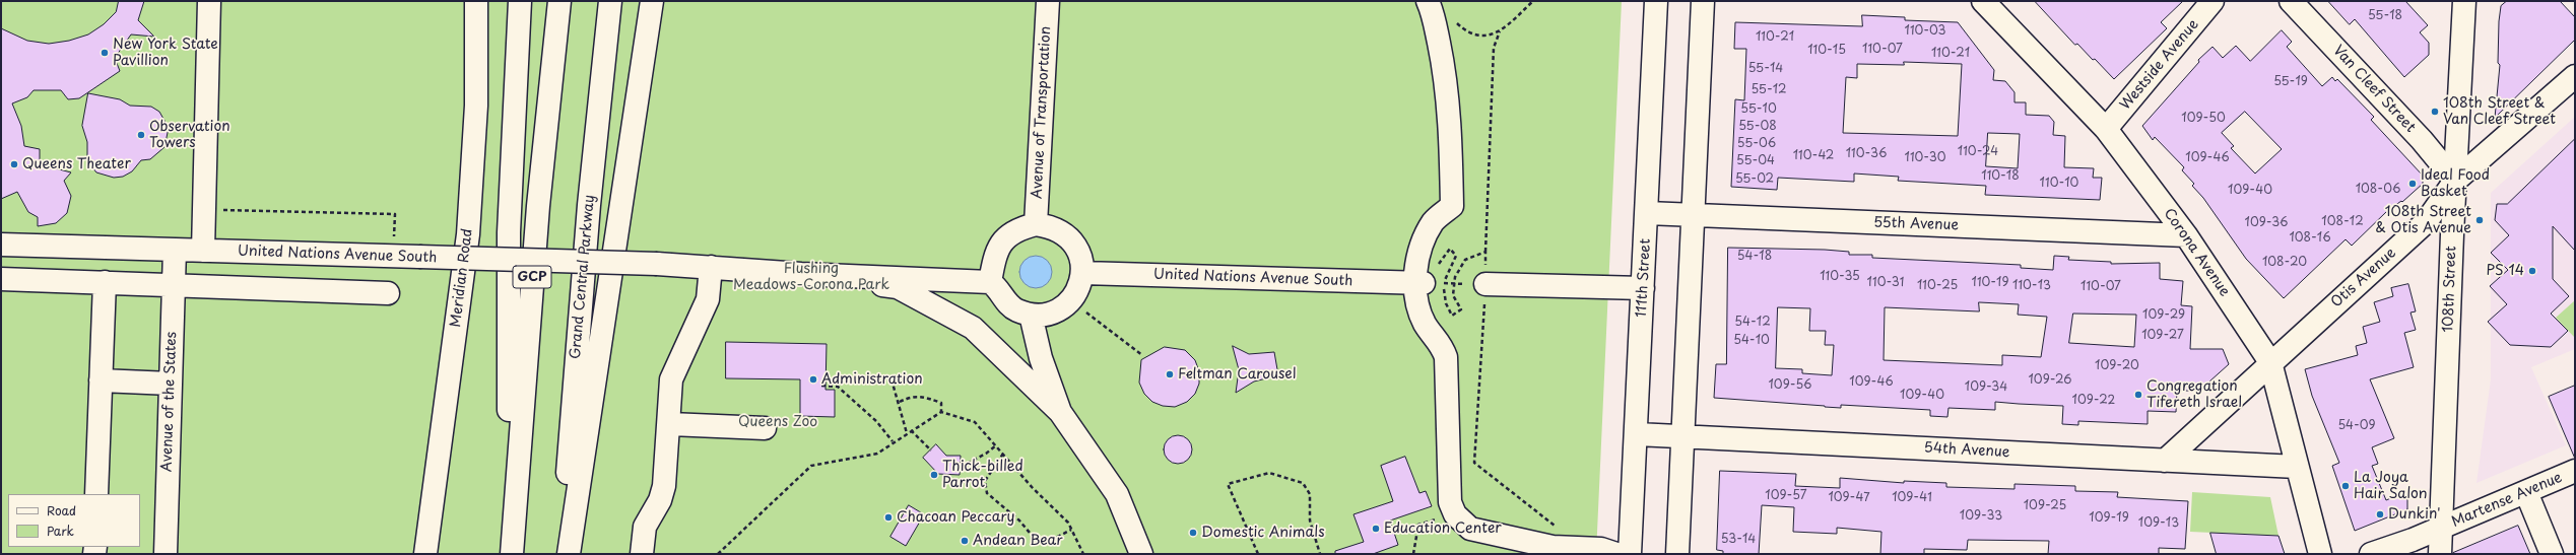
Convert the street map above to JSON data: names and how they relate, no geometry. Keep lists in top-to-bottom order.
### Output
{
  "streets": {
    "main road": [
      "Westside Avenue",
      "Van Cleef Street",
      "Avenue of Transportation",
      "55th Avenue",
      "Corona Avenue",
      "United Nations Avenue South",
      "GCP",
      "Grand Central Parkway",
      "Meridian Road",
      "111th Street",
      "Otis Avenue",
      "108th Street",
      "Avenue of the States",
      "54th Avenue",
      "Martense Avenue"
    ]
  },
  "crossings": [
    ["Westside Avenue", "Corona Avenue"],
    ["Van Cleef Street", "Otis Avenue"],
    ["Van Cleef Street", "108th Street"],
    ["Avenue of Transportation", "United Nations Avenue South"],
    ["55th Avenue", "Corona Avenue"],
    ["55th Avenue", "111th Street"],
    ["Corona Avenue", "Otis Avenue"],
    ["Corona Avenue", "54th Avenue"],
    ["United Nations Avenue South", "Avenue of the States"],
    ["111th Street", "54th Avenue"],
    ["Otis Avenue", "108th Street"],
    ["Otis Avenue", "54th Avenue"],
    ["108th Street", "Martense Avenue"]
  ],
  "parks": ["Flushing Meadows-Corona Park", "Queens Zoo"],
  "places": [
    "New York State Pavillion",
    "108th Street & Van Cleef Street",
    "Observation Towers",
    "Queens Theater",
    "Ideal Food Basket",
    "108th Street & Otis Avenue",
    "PS 14",
    "Feltman Carousel",
    "Administration",
    "Congregation Tifereth Israel",
    "Thick-billed Parrot",
    "La Joya Hair Salon",
    "Dunkin'",
    "Chacoan Peccary",
    "Education Center",
    "Domestic Animals",
    "Andean Bear"
  ],
  "house_numbers": [
    "55-18",
    "110-03",
    "110-21",
    "110-07",
    "110-15",
    "110-21",
    "55-14",
    "55-19",
    "55-12",
    "55-10",
    "109-50",
    "55-08",
    "55-06",
    "110-24",
    "110-36",
    "110-42",
    "110-30",
    "109-46",
    "55-04",
    "110-18",
    "55-02",
    "110-10",
    "108-06",
    "109-40",
    "108-12",
    "109-36",
    "108-16",
    "54-18",
    "108-20",
    "110-35",
    "110-31",
    "110-19",
    "110-25",
    "110-13",
    "110-07",
    "109-29",
    "54-12",
    "109-27",
    "54-10",
    "109-20",
    "109-26",
    "109-46",
    "109-56",
    "109-34",
    "109-40",
    "109-22",
    "54-09",
    "109-57",
    "109-47",
    "109-41",
    "109-25",
    "109-33",
    "109-19",
    "109-13",
    "53-14"
  ],
  "legend": ["Road", "Park"]
}
